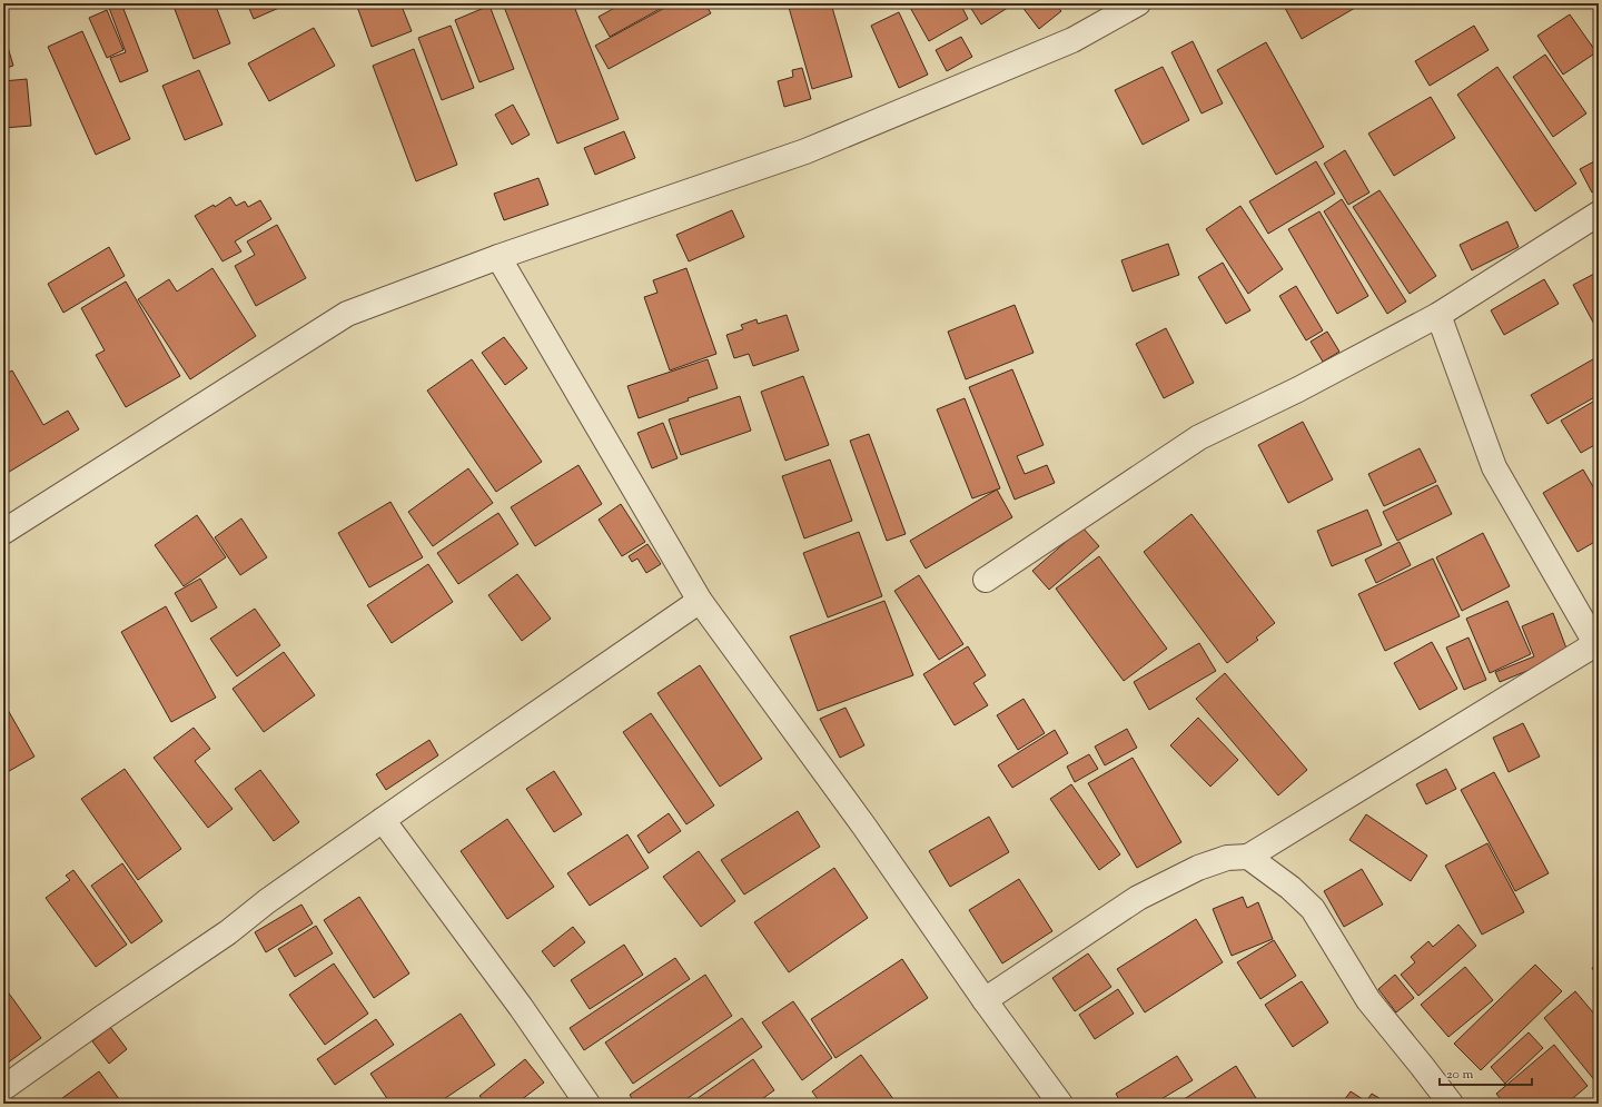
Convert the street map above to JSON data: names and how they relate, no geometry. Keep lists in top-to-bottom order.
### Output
{
  "scale_bar": "20 m"
}
